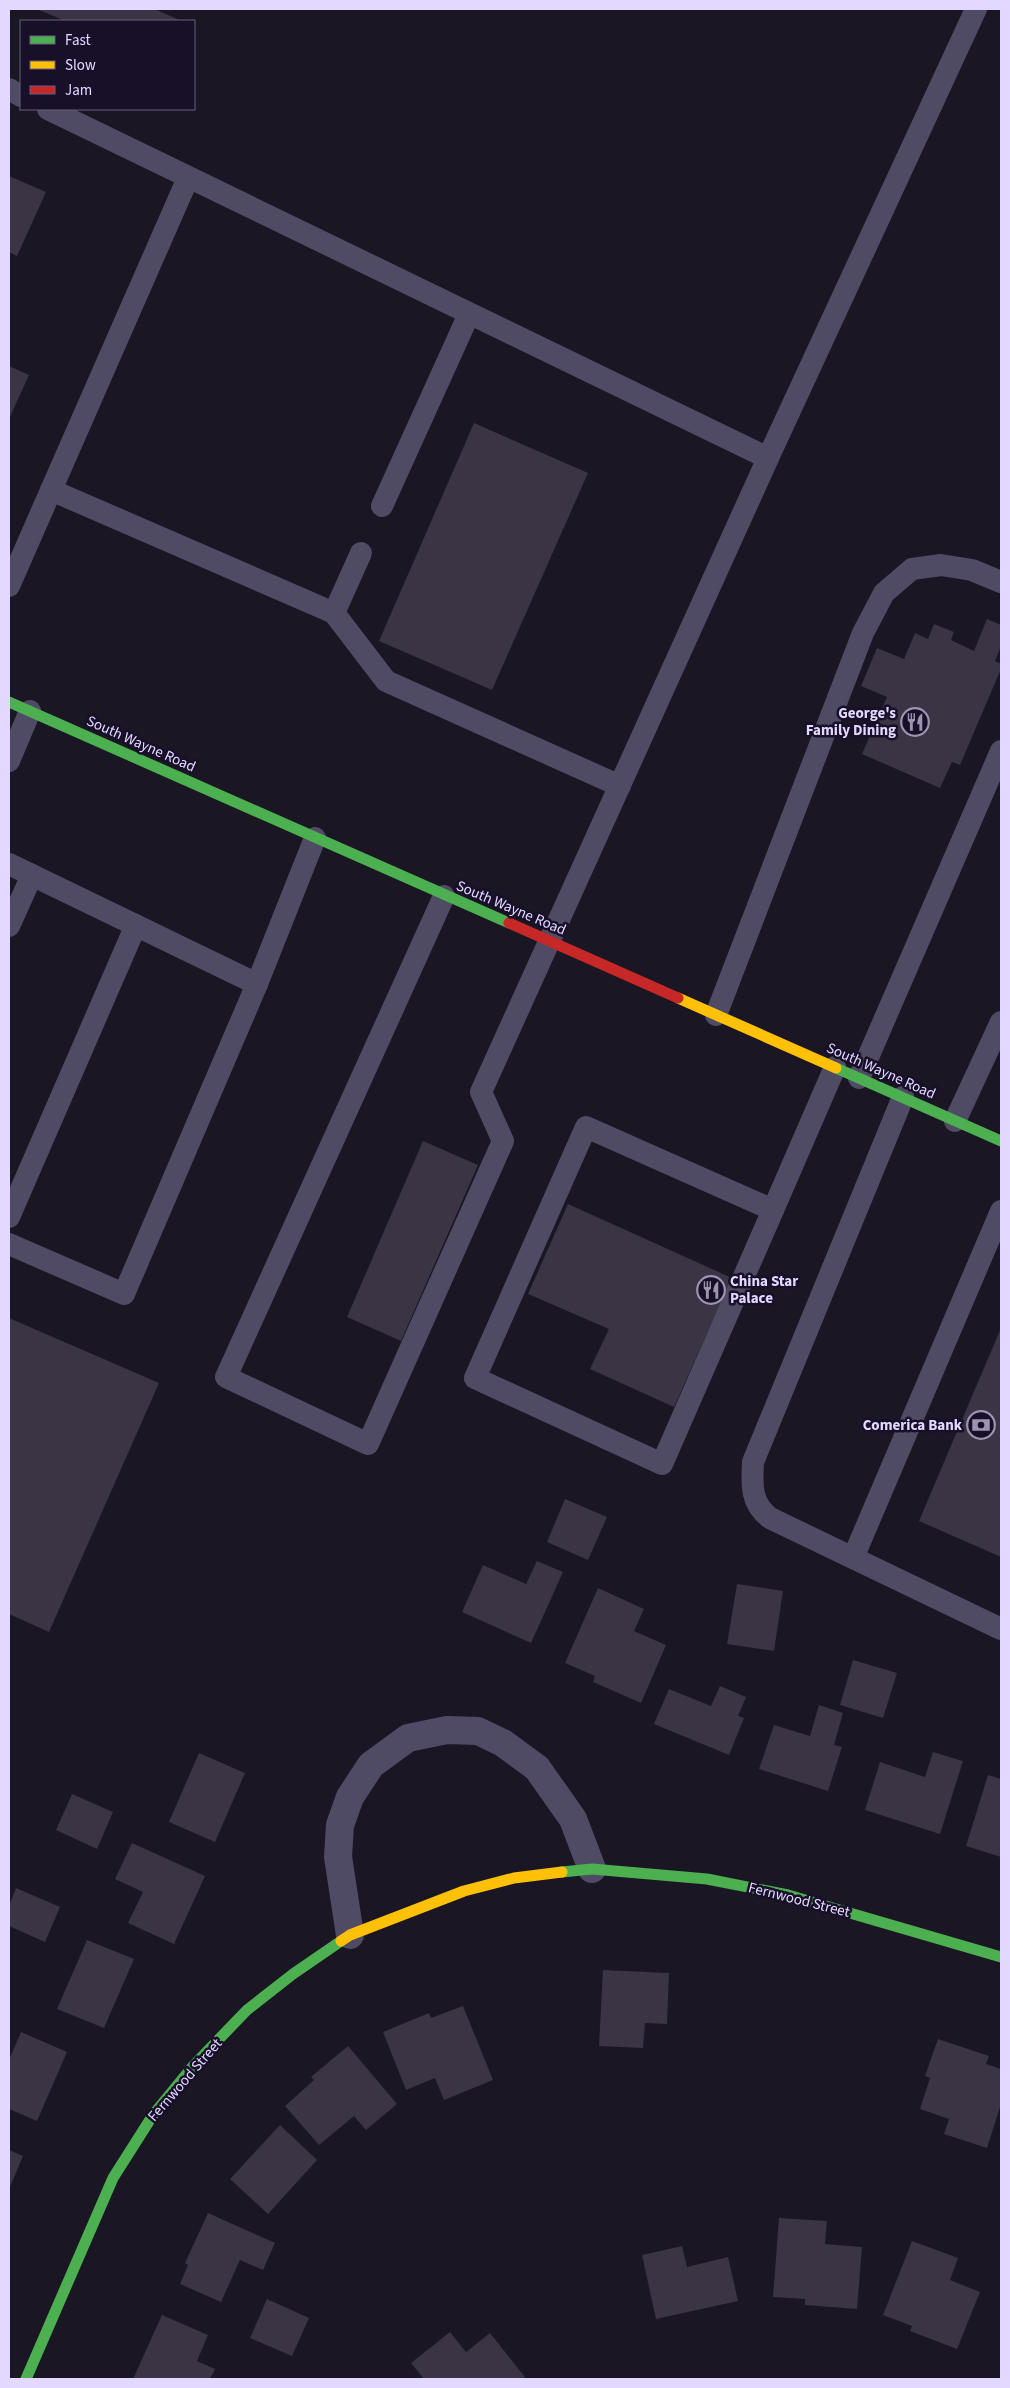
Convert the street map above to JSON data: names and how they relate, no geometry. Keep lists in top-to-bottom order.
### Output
{
  "streets": {
    "street": ["South Wayne Road", "Fernwood Street"]
  },
  "places": {
    "restaurant": ["George's Family Dining", "China Star Palace"],
    "bank": ["Comerica Bank"]
  },
  "legend": ["Fast", "Slow", "Jam"]
}
